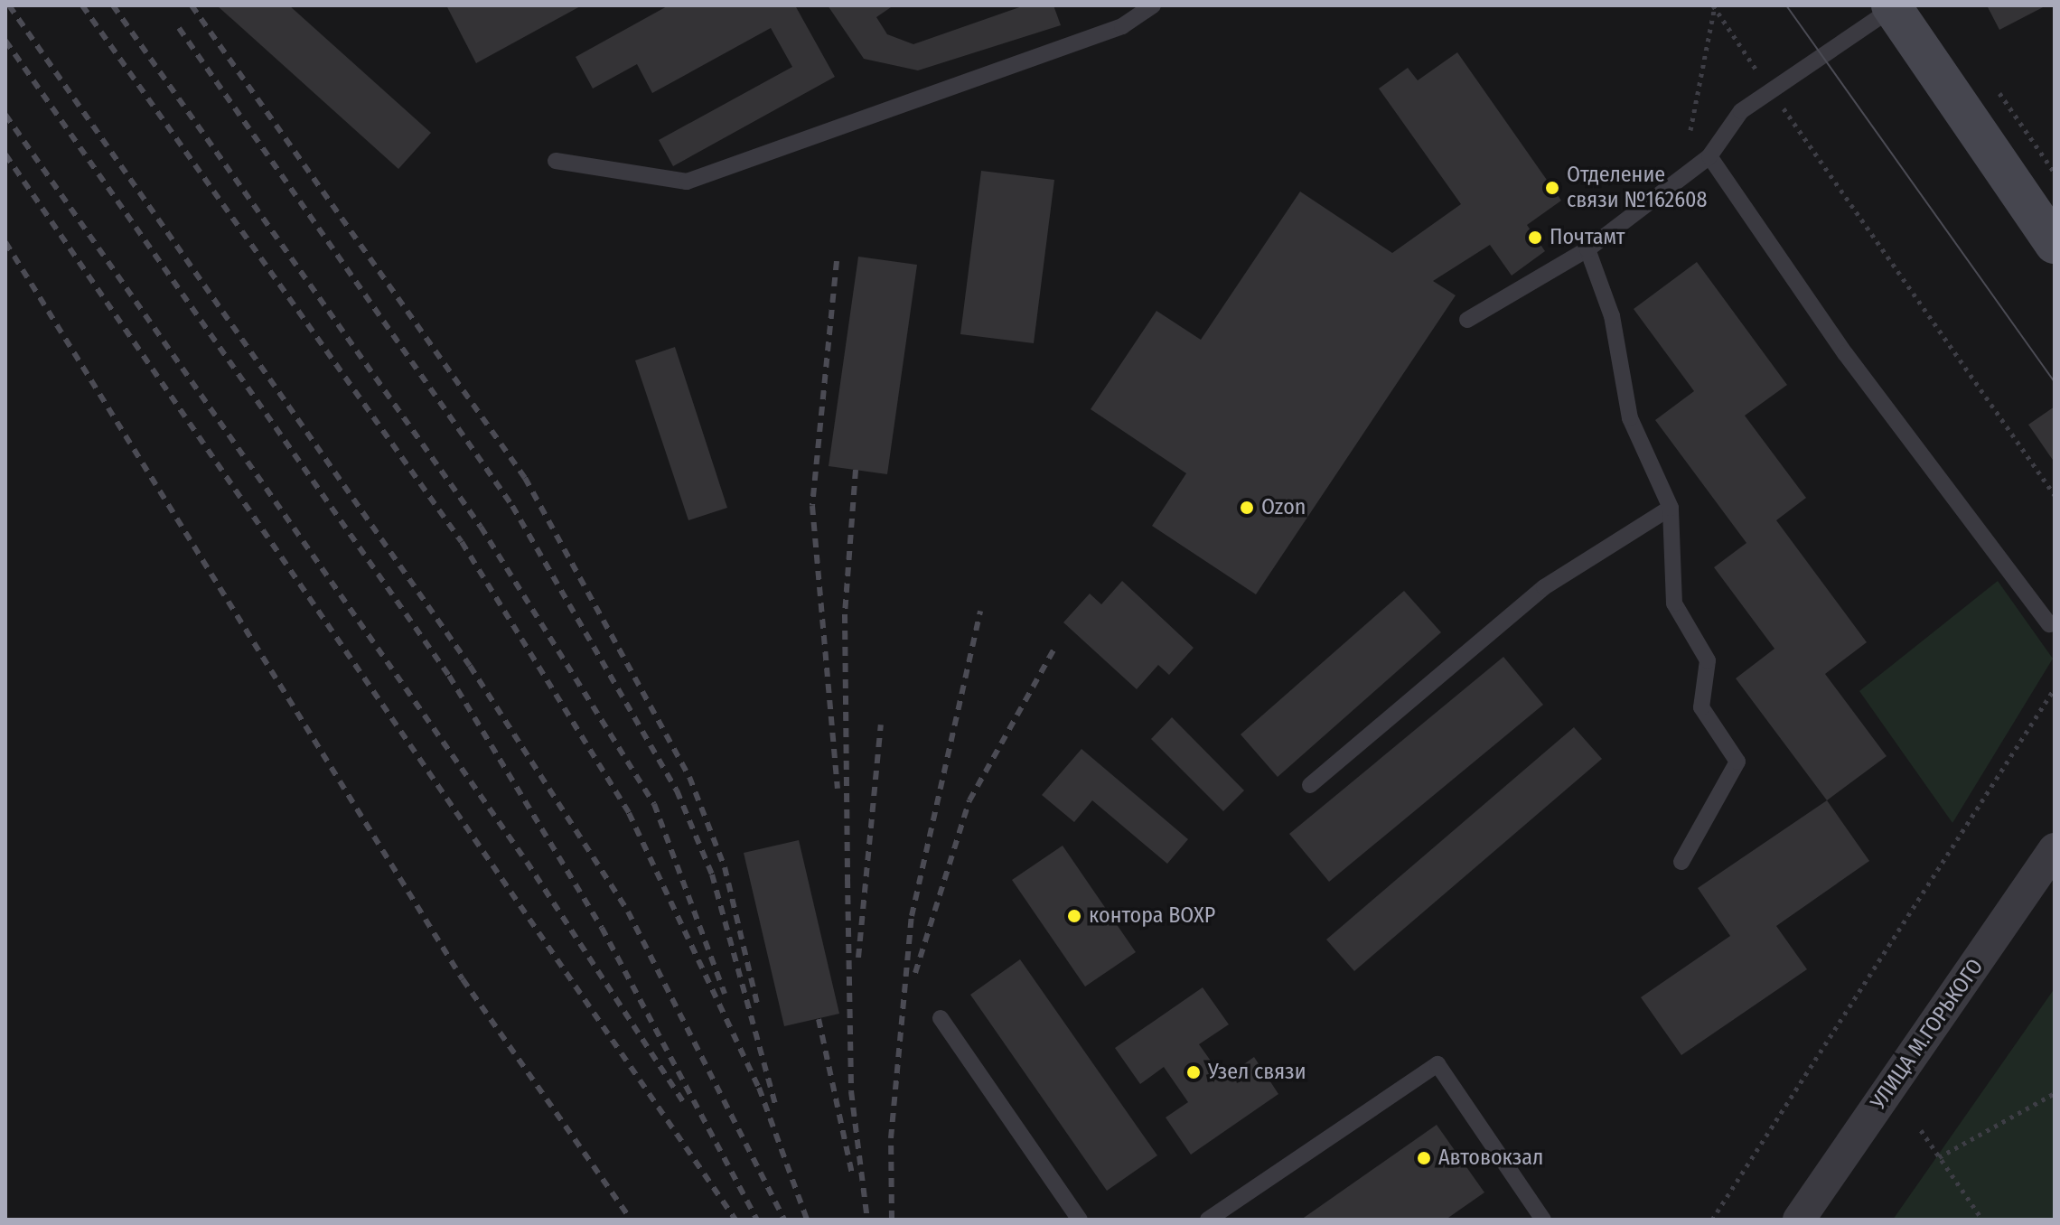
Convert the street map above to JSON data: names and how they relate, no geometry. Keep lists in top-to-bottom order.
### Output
{
  "streets": {
    "street": ["УЛИЦА М.ГОРЬКОГО"]
  },
  "places": [
    "Отделение связи №162608",
    "Почтамт",
    "Ozon",
    "контора ВОХР",
    "Узел связи",
    "Автовокзал"
  ]
}
